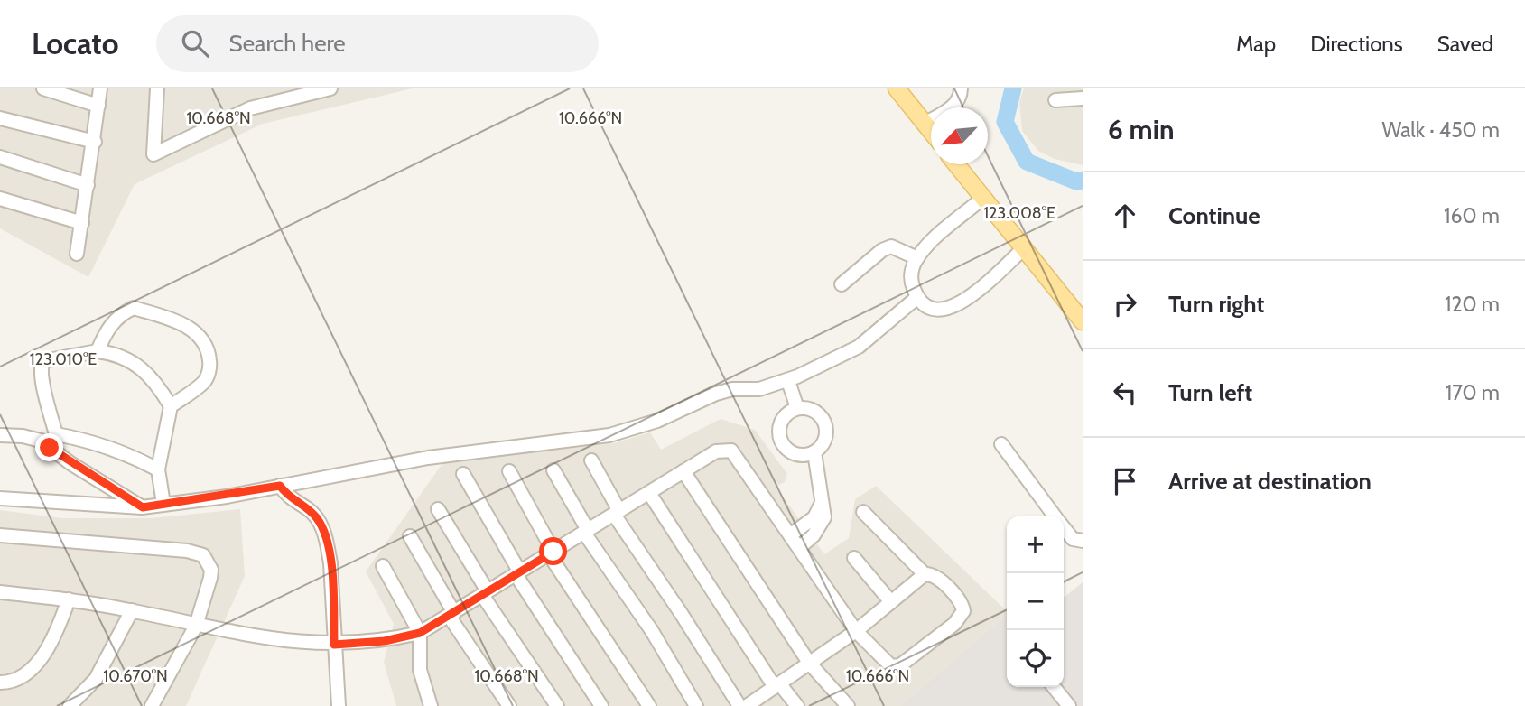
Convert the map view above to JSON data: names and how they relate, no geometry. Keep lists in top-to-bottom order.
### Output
{
  "north": "bottom left",
  "page": {
    "header": "Locato",
    "search": "Search here",
    "nav": ["Map", "Directions", "Saved"],
    "heading": ["6 min", "Walk · 450 m"],
    "list": [
      ["Continue", "160 m"],
      ["Turn right", "120 m"],
      ["Turn left", "170 m"],
      "Arrive at destination"
    ],
    "map_buttons": ["+", "−"]
  },
  "coordinates": [
    "10.668°N",
    "10.666°N",
    "123.008°E",
    "123.010°E",
    "10.670°N"
  ]
}
